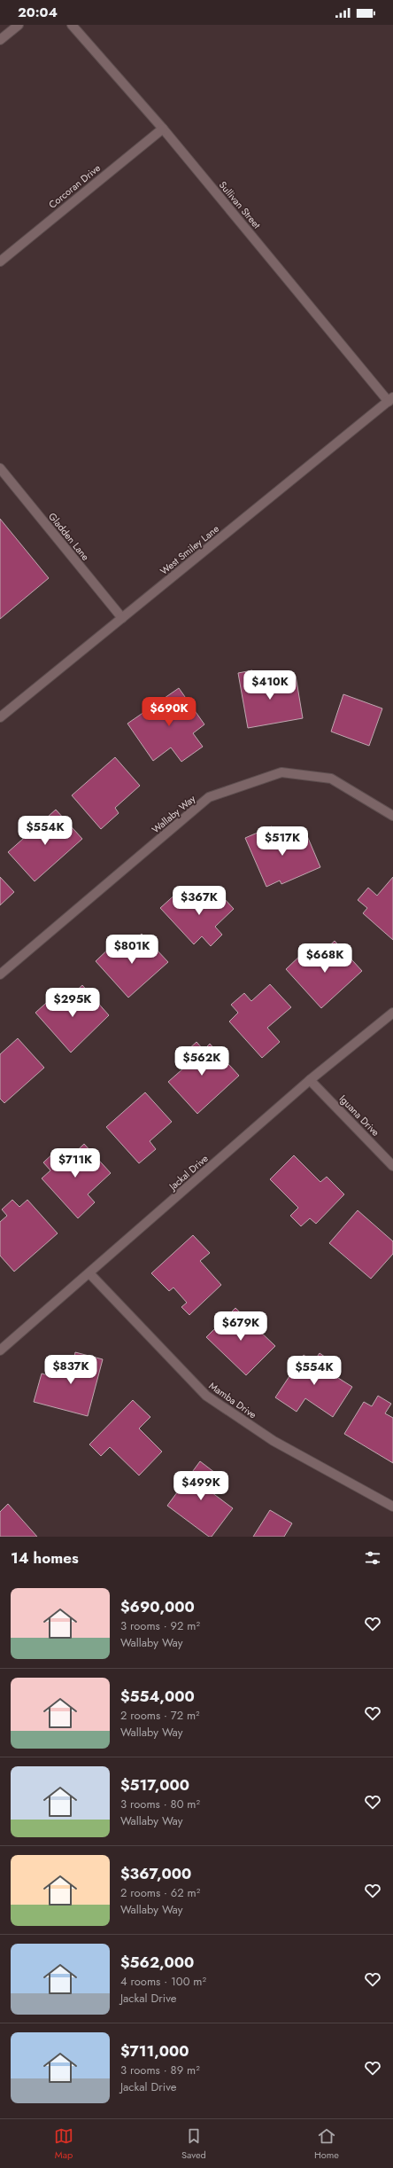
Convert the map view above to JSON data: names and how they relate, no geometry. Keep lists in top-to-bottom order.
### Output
{
  "streets": {
    "street": [
      "Corcoran Drive",
      "Sullivan Street",
      "Gladden Lane",
      "West Smiley Lane",
      "Wallaby Way",
      "Iguana Drive",
      "Jackal Drive",
      "Mamba Drive"
    ]
  },
  "crossings": [
    ["Corcoran Drive", "Sullivan Street"],
    ["Sullivan Street", "West Smiley Lane"],
    ["Gladden Lane", "West Smiley Lane"],
    ["Iguana Drive", "Jackal Drive"],
    ["Jackal Drive", "Mamba Drive"]
  ],
  "page": {
    "status": "20:04",
    "price": [
      "$410K",
      "$690K",
      "$554K",
      "$517K",
      "$367K",
      "$801K",
      "$668K",
      "$295K",
      "$562K",
      "$711K",
      "$679K",
      "$837K",
      "$554K",
      "$499K"
    ],
    "heading": "14 homes",
    "list": [
      {
        "name": "$690,000",
        "note": "3 rooms · 92 m² · Wallaby Way"
      },
      {
        "name": "$554,000",
        "note": "2 rooms · 72 m² · Wallaby Way"
      },
      {
        "name": "$517,000",
        "note": "3 rooms · 80 m² · Wallaby Way"
      },
      {
        "name": "$367,000",
        "note": "2 rooms · 62 m² · Wallaby Way"
      },
      {
        "name": "$562,000",
        "note": "4 rooms · 100 m² · Jackal Drive"
      },
      {
        "name": "$711,000",
        "note": "3 rooms · 89 m² · Jackal Drive"
      }
    ],
    "tabs": ["Map", "Saved", "Home"]
  }
}
